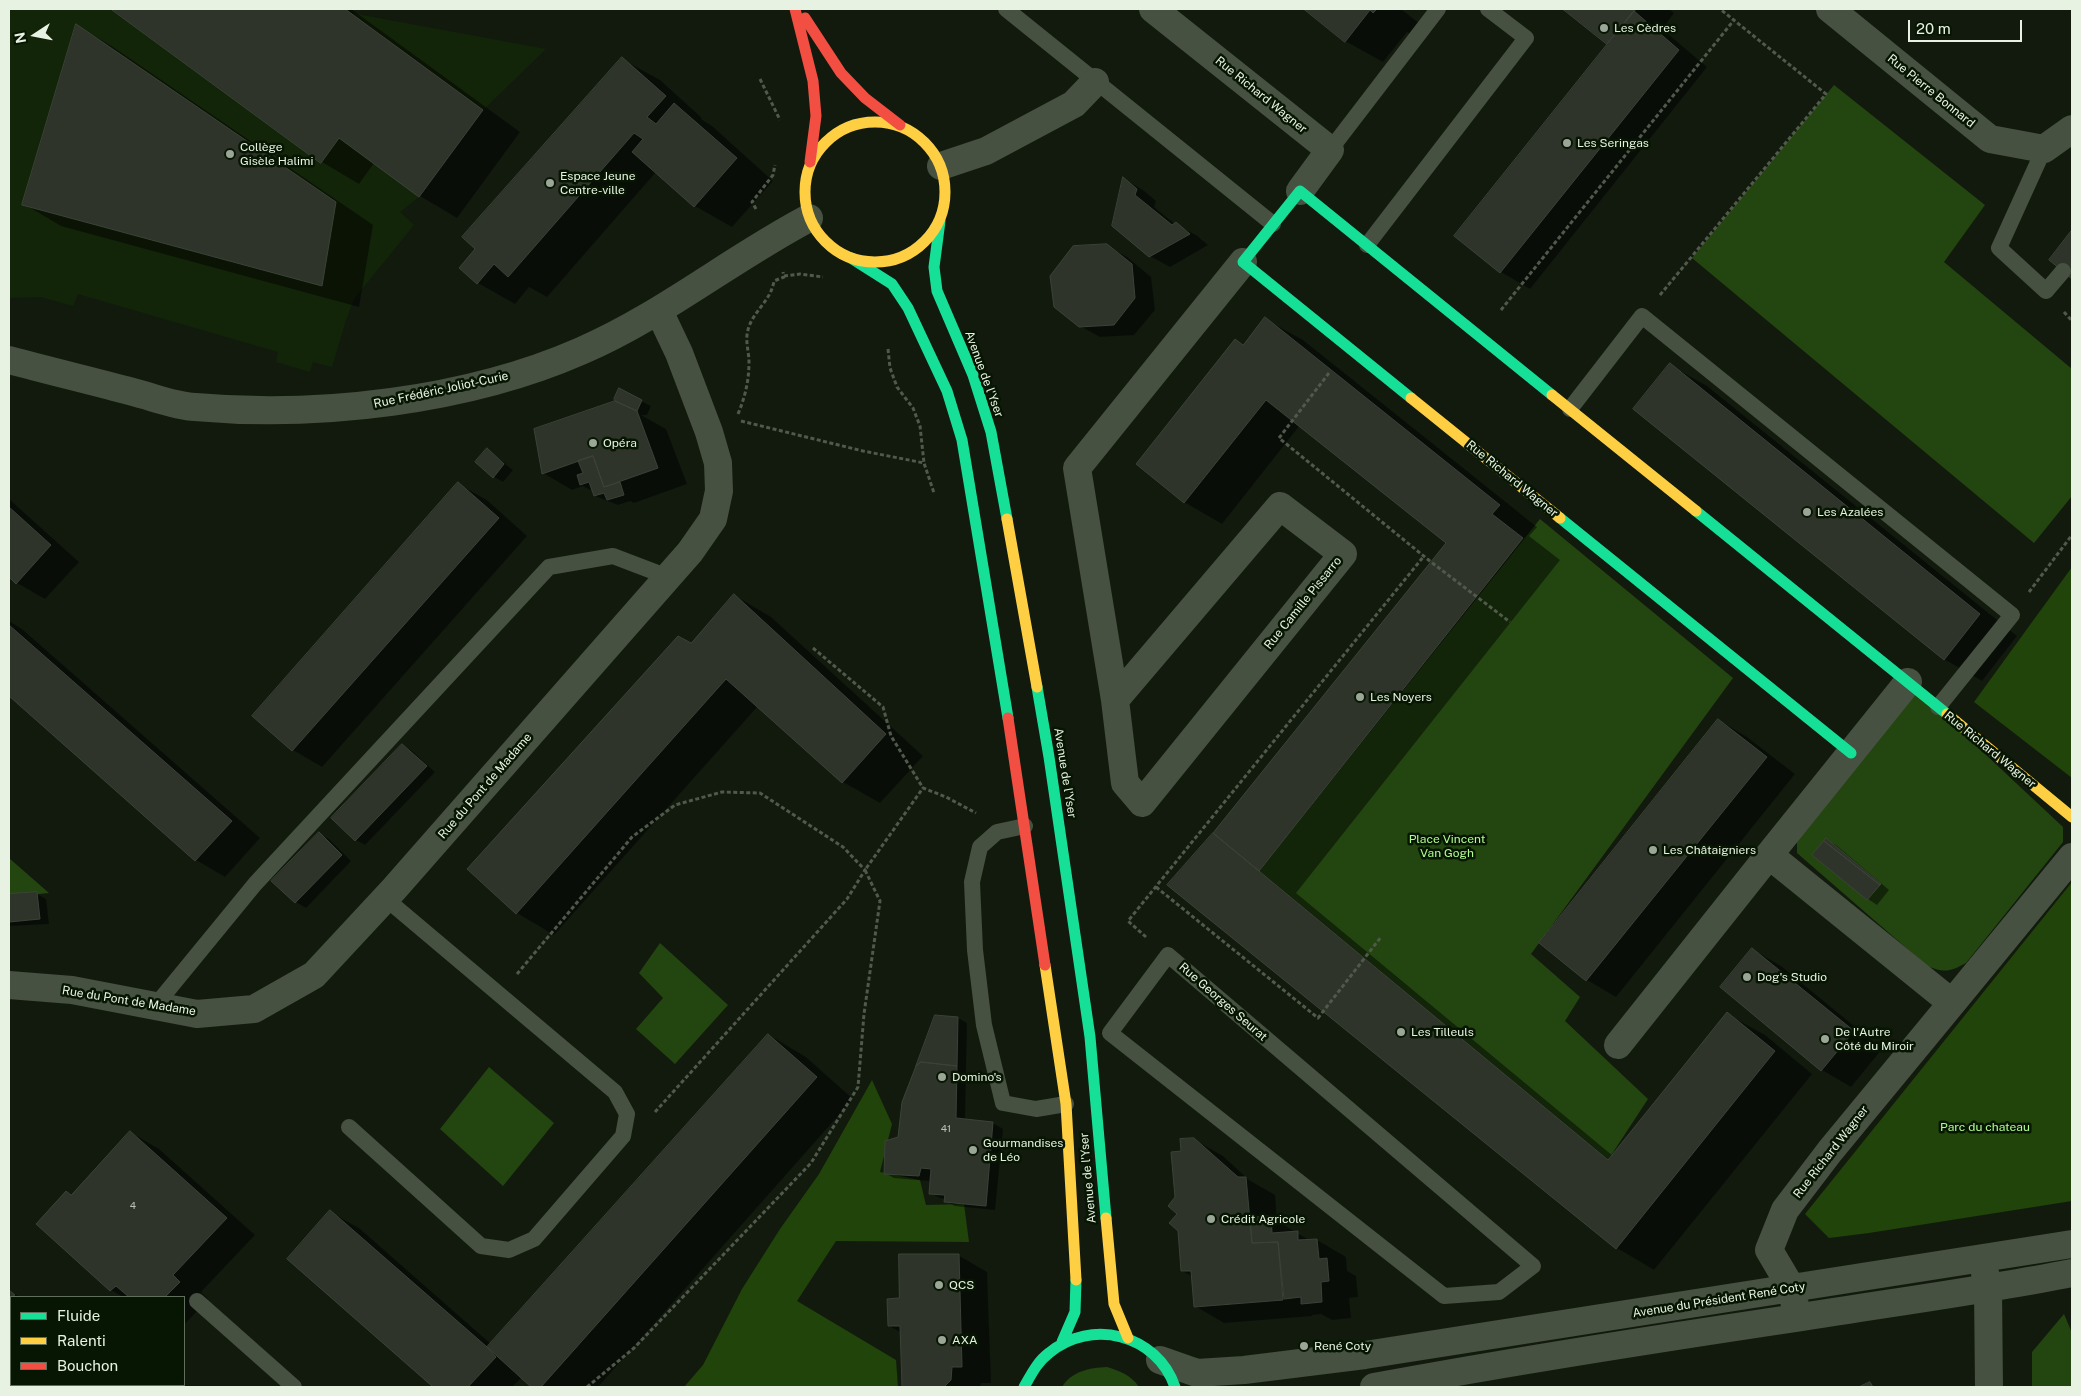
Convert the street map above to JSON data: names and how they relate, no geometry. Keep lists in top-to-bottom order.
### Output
{
  "streets": {
    "main road": ["Rue Richard Wagner", "Avenue de l'Yser"],
    "street": [
      "Rue Pierre Bonnard",
      "Rue Frédéric Joliot-Curie",
      "Rue Camille Pissarro",
      "Rue du Pont de Madame",
      "Avenue du Président René Coty"
    ],
    "lane": ["Rue Georges Seurat"]
  },
  "crossings": [
    ["Rue Richard Wagner", "Rue Camille Pissarro"],
    ["Rue Richard Wagner", "Avenue du Président René Coty"],
    ["Avenue de l'Yser", "Rue Frédéric Joliot-Curie"],
    ["Rue Frédéric Joliot-Curie", "Rue du Pont de Madame"]
  ],
  "parks": ["Place Vincent Van Gogh", "Parc du chateau"],
  "places": [
    "Les Cèdres",
    "Les Seringas",
    "Collège Gisèle Halimi",
    "Espace Jeune Centre-ville",
    "Opéra",
    "Les Azalées",
    "Les Noyers",
    "Les Châtaigniers",
    "Dog's Studio",
    "Les Tilleuls",
    "De l'Autre Côté du Miroir",
    "Domino's",
    "Gourmandises de Léo",
    "Crédit Agricole",
    "QCS",
    "AXA",
    "René Coty"
  ],
  "house_numbers": ["41", "4"],
  "legend": ["Fluide", "Ralenti", "Bouchon"],
  "scale_bar": "20 m",
  "north": "left"
}
